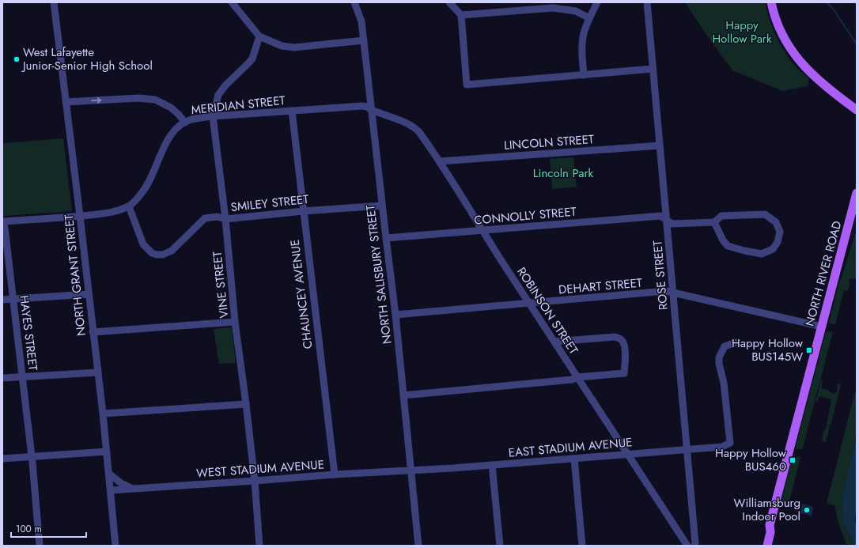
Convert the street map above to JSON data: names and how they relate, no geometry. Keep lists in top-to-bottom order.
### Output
{
  "streets": {
    "main road": ["NORTH RIVER ROAD"],
    "street": [
      "MERIDIAN STREET",
      "LINCOLN STREET",
      "SMILEY STREET",
      "CONNOLLY STREET",
      "NORTH SALISBURY STREET",
      "NORTH GRANT STREET",
      "ROSE STREET",
      "VINE STREET",
      "DEHART STREET",
      "CHAUNCEY AVENUE",
      "ROBINSON STREET",
      "HAYES STREET",
      "EAST STADIUM AVENUE",
      "WEST STADIUM AVENUE"
    ]
  },
  "crossings": [
    ["MERIDIAN STREET", "SMILEY STREET"],
    ["MERIDIAN STREET", "NORTH SALISBURY STREET"],
    ["MERIDIAN STREET", "NORTH GRANT STREET"],
    ["MERIDIAN STREET", "VINE STREET"],
    ["MERIDIAN STREET", "CHAUNCEY AVENUE"],
    ["MERIDIAN STREET", "ROBINSON STREET"],
    ["MERIDIAN STREET", "HAYES STREET"],
    ["LINCOLN STREET", "ROSE STREET"],
    ["LINCOLN STREET", "ROBINSON STREET"],
    ["SMILEY STREET", "NORTH SALISBURY STREET"],
    ["SMILEY STREET", "VINE STREET"],
    ["SMILEY STREET", "CHAUNCEY AVENUE"],
    ["CONNOLLY STREET", "NORTH SALISBURY STREET"],
    ["CONNOLLY STREET", "ROSE STREET"],
    ["CONNOLLY STREET", "ROBINSON STREET"],
    ["NORTH RIVER ROAD", "DEHART STREET"],
    ["NORTH SALISBURY STREET", "DEHART STREET"],
    ["NORTH SALISBURY STREET", "ROBINSON STREET"],
    ["NORTH SALISBURY STREET", "EAST STADIUM AVENUE"],
    ["NORTH SALISBURY STREET", "WEST STADIUM AVENUE"],
    ["NORTH GRANT STREET", "WEST STADIUM AVENUE"],
    ["ROSE STREET", "DEHART STREET"],
    ["ROSE STREET", "EAST STADIUM AVENUE"],
    ["VINE STREET", "WEST STADIUM AVENUE"],
    ["DEHART STREET", "ROBINSON STREET"],
    ["CHAUNCEY AVENUE", "WEST STADIUM AVENUE"],
    ["ROBINSON STREET", "EAST STADIUM AVENUE"],
    ["EAST STADIUM AVENUE", "WEST STADIUM AVENUE"]
  ],
  "parks": ["Happy Hollow Park", "Lincoln Park"],
  "places": {
    "other": ["West Lafayette Junior-Senior High School", "Williamsburg Indoor Pool"],
    "transit": ["Happy Hollow BUS145W", "Happy Hollow BUS460"]
  },
  "scale_bar": "100 m"
}
